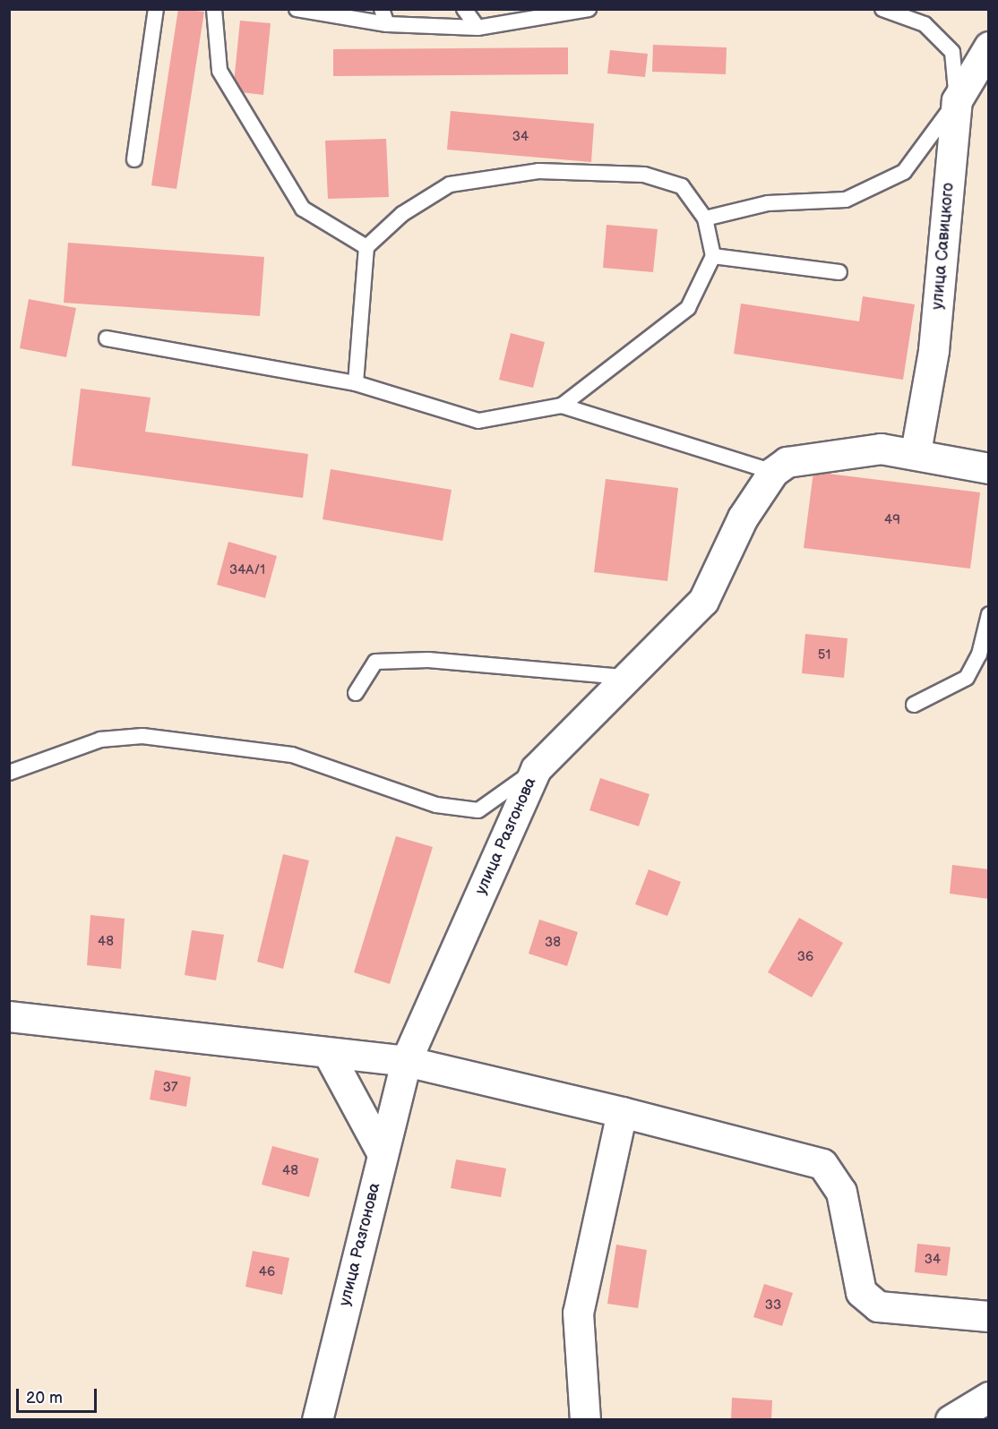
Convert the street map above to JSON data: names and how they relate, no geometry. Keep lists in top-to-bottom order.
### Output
{
  "streets": {
    "street": ["улица Савицкого", "улица Разгонова"]
  },
  "house_numbers": [
    "34",
    "49",
    "34А/1",
    "51",
    "48",
    "38",
    "36",
    "37",
    "48",
    "34",
    "46",
    "33"
  ],
  "scale_bar": "20 m"
}
